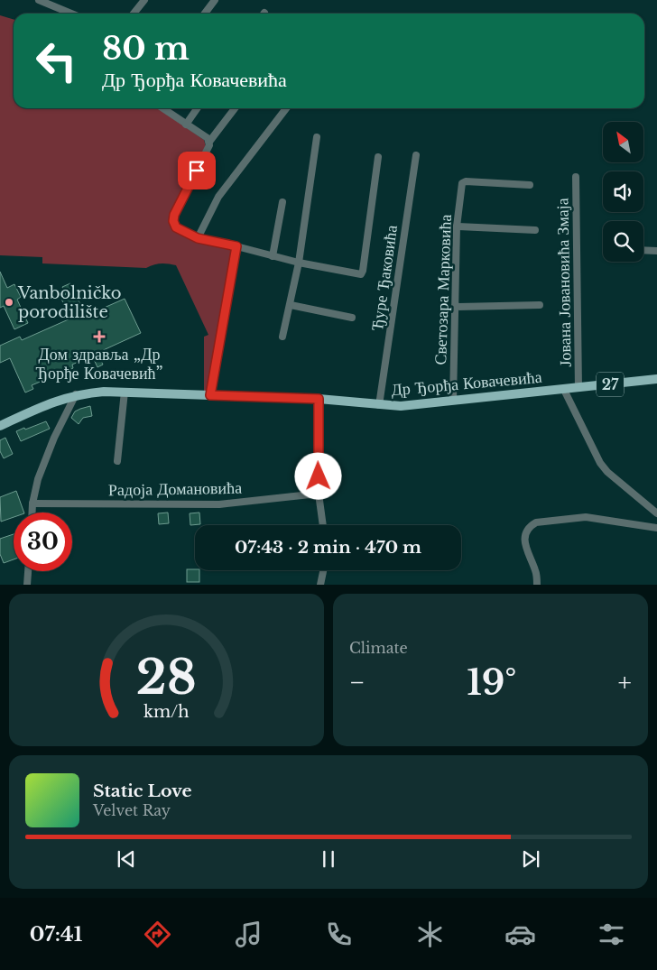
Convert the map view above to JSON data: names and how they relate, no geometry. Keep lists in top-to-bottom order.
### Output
{
  "streets": {
    "main road": ["Др Ђорђа Ковачевића", "27"],
    "street": [
      "Ђуре Ђаковића",
      "Јована Јовановића Змаја",
      "Светозара Марковића",
      "Радоја Домановића"
    ]
  },
  "crossings": [
    ["Ђуре Ђаковића", "Др Ђорђа Ковачевића"],
    ["Јована Јовановића Змаја", "27"],
    ["Светозара Марковића", "Др Ђорђа Ковачевића"],
    ["Др Ђорђа Ковачевића", "27"]
  ],
  "places": {
    "other": ["Vanbolničko porodilište"],
    "health": ["Дом здравља „Др Ђорђе Ковачевић”"]
  },
  "north": "top left",
  "page": {
    "turn": ["80 m", "Др Ђорђа Ковачевића"],
    "limit": "30",
    "trip": "07:43 · 2 min · 470 m",
    "tile": "Climate",
    "heat": ["−", "19°", "+"],
    "song": ["Static Love", "Velvet Ray"],
    "tabs": "07:41",
    "gauge": ["28", "km/h"]
  }
}
